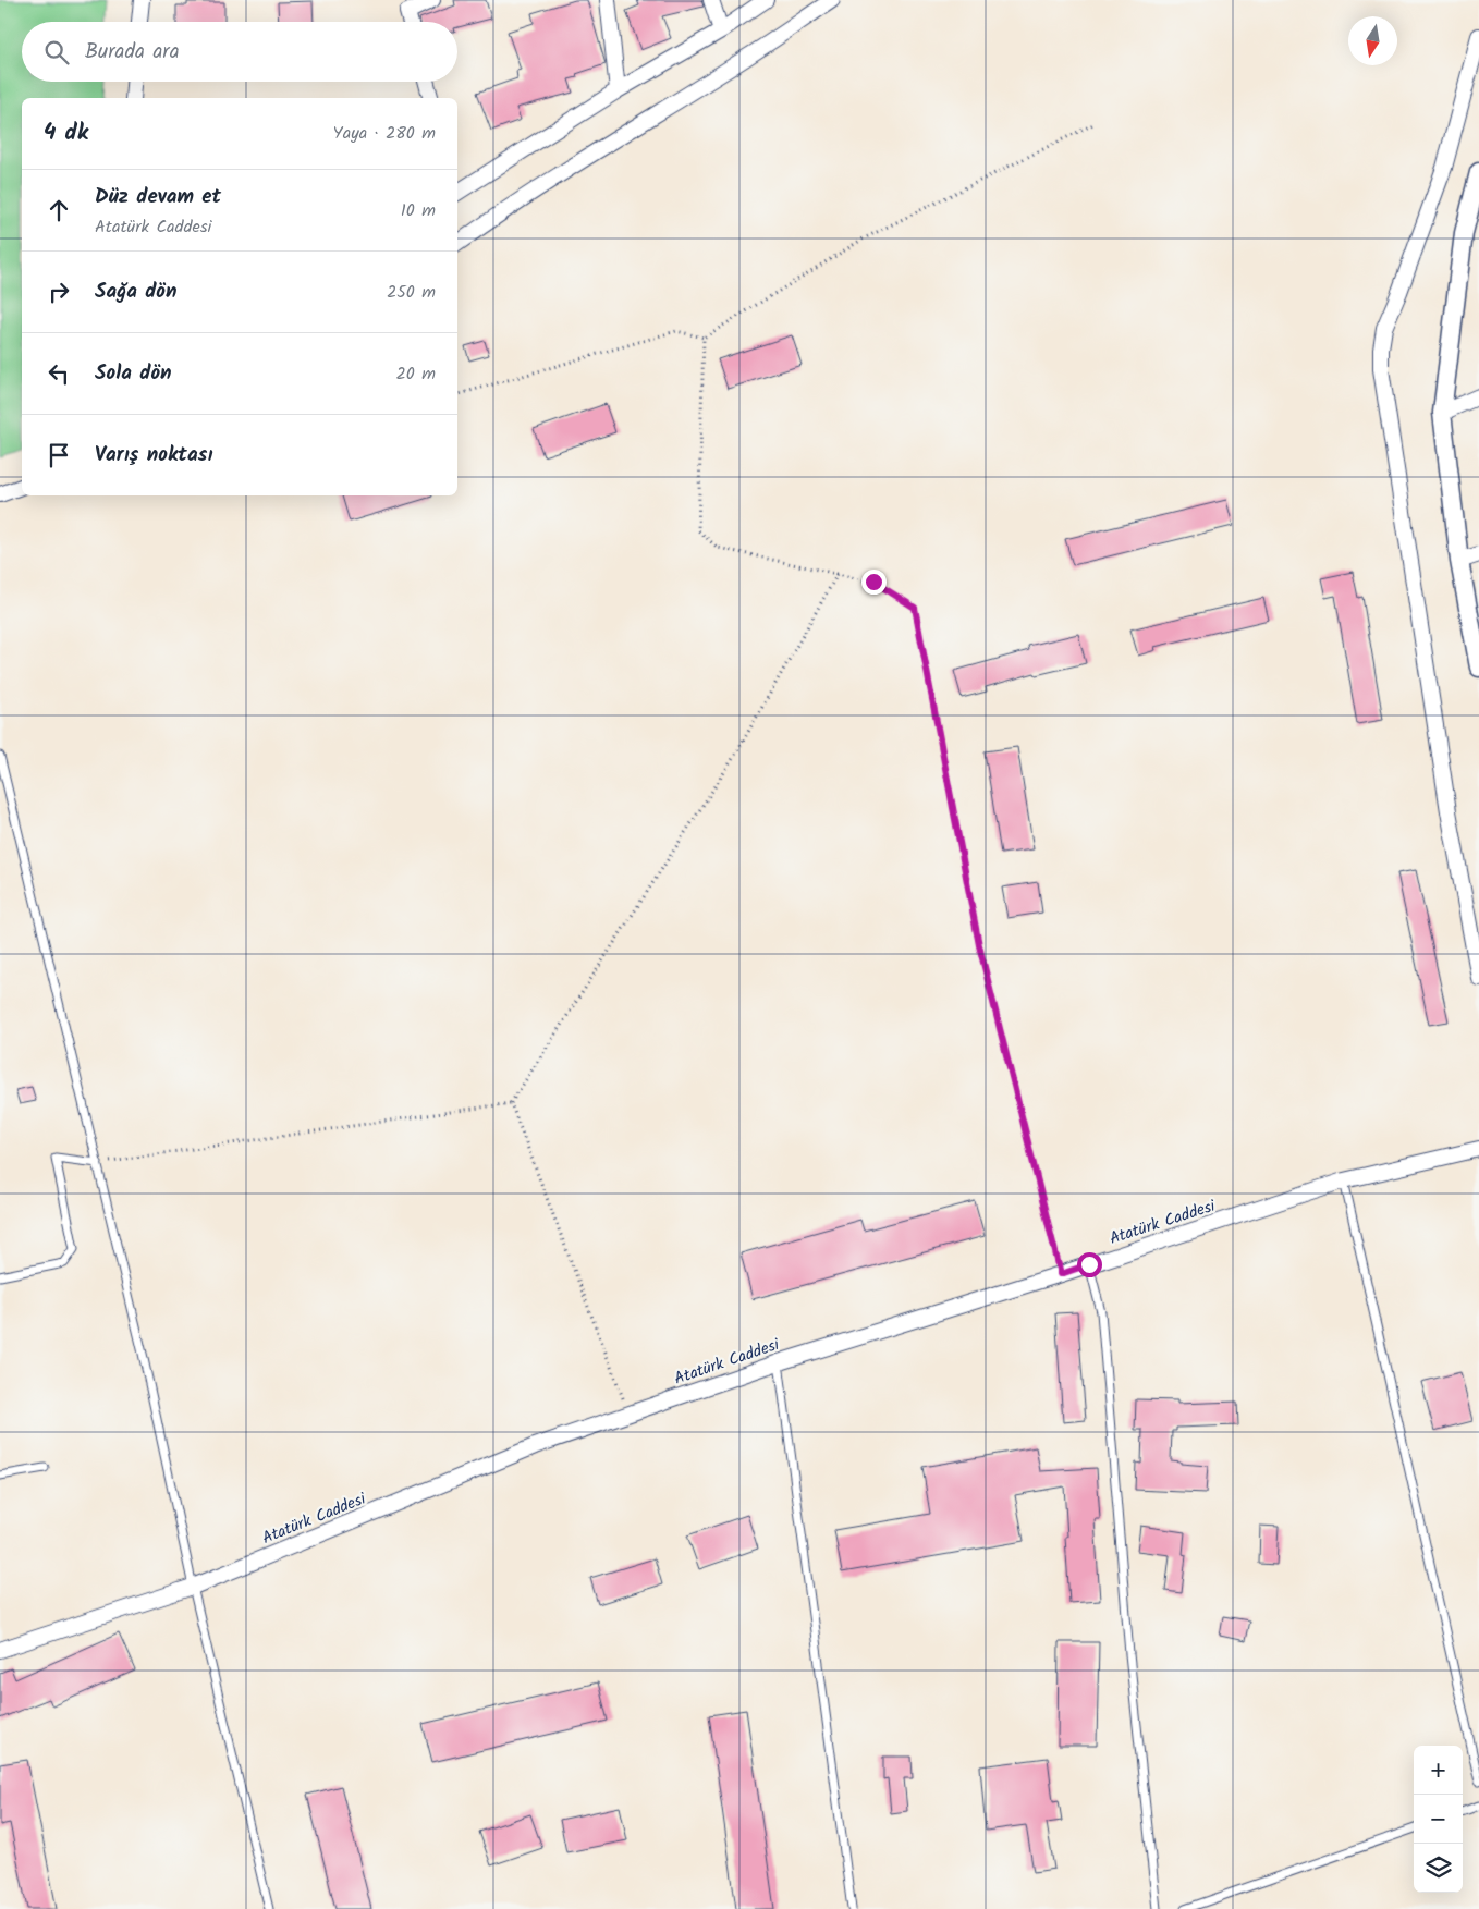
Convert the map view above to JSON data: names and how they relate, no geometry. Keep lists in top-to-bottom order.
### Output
{
  "streets": {
    "street": ["Atatürk Caddesi"]
  },
  "north": "bottom",
  "page": {
    "search": "Burada ara",
    "heading": ["4 dk", "Yaya · 280 m"],
    "list": [
      ["Düz devam et", "Atatürk Caddesi", "10 m"],
      ["Sağa dön", "250 m"],
      ["Sola dön", "20 m"],
      "Varış noktası"
    ],
    "map_buttons": ["+", "−"]
  }
}
